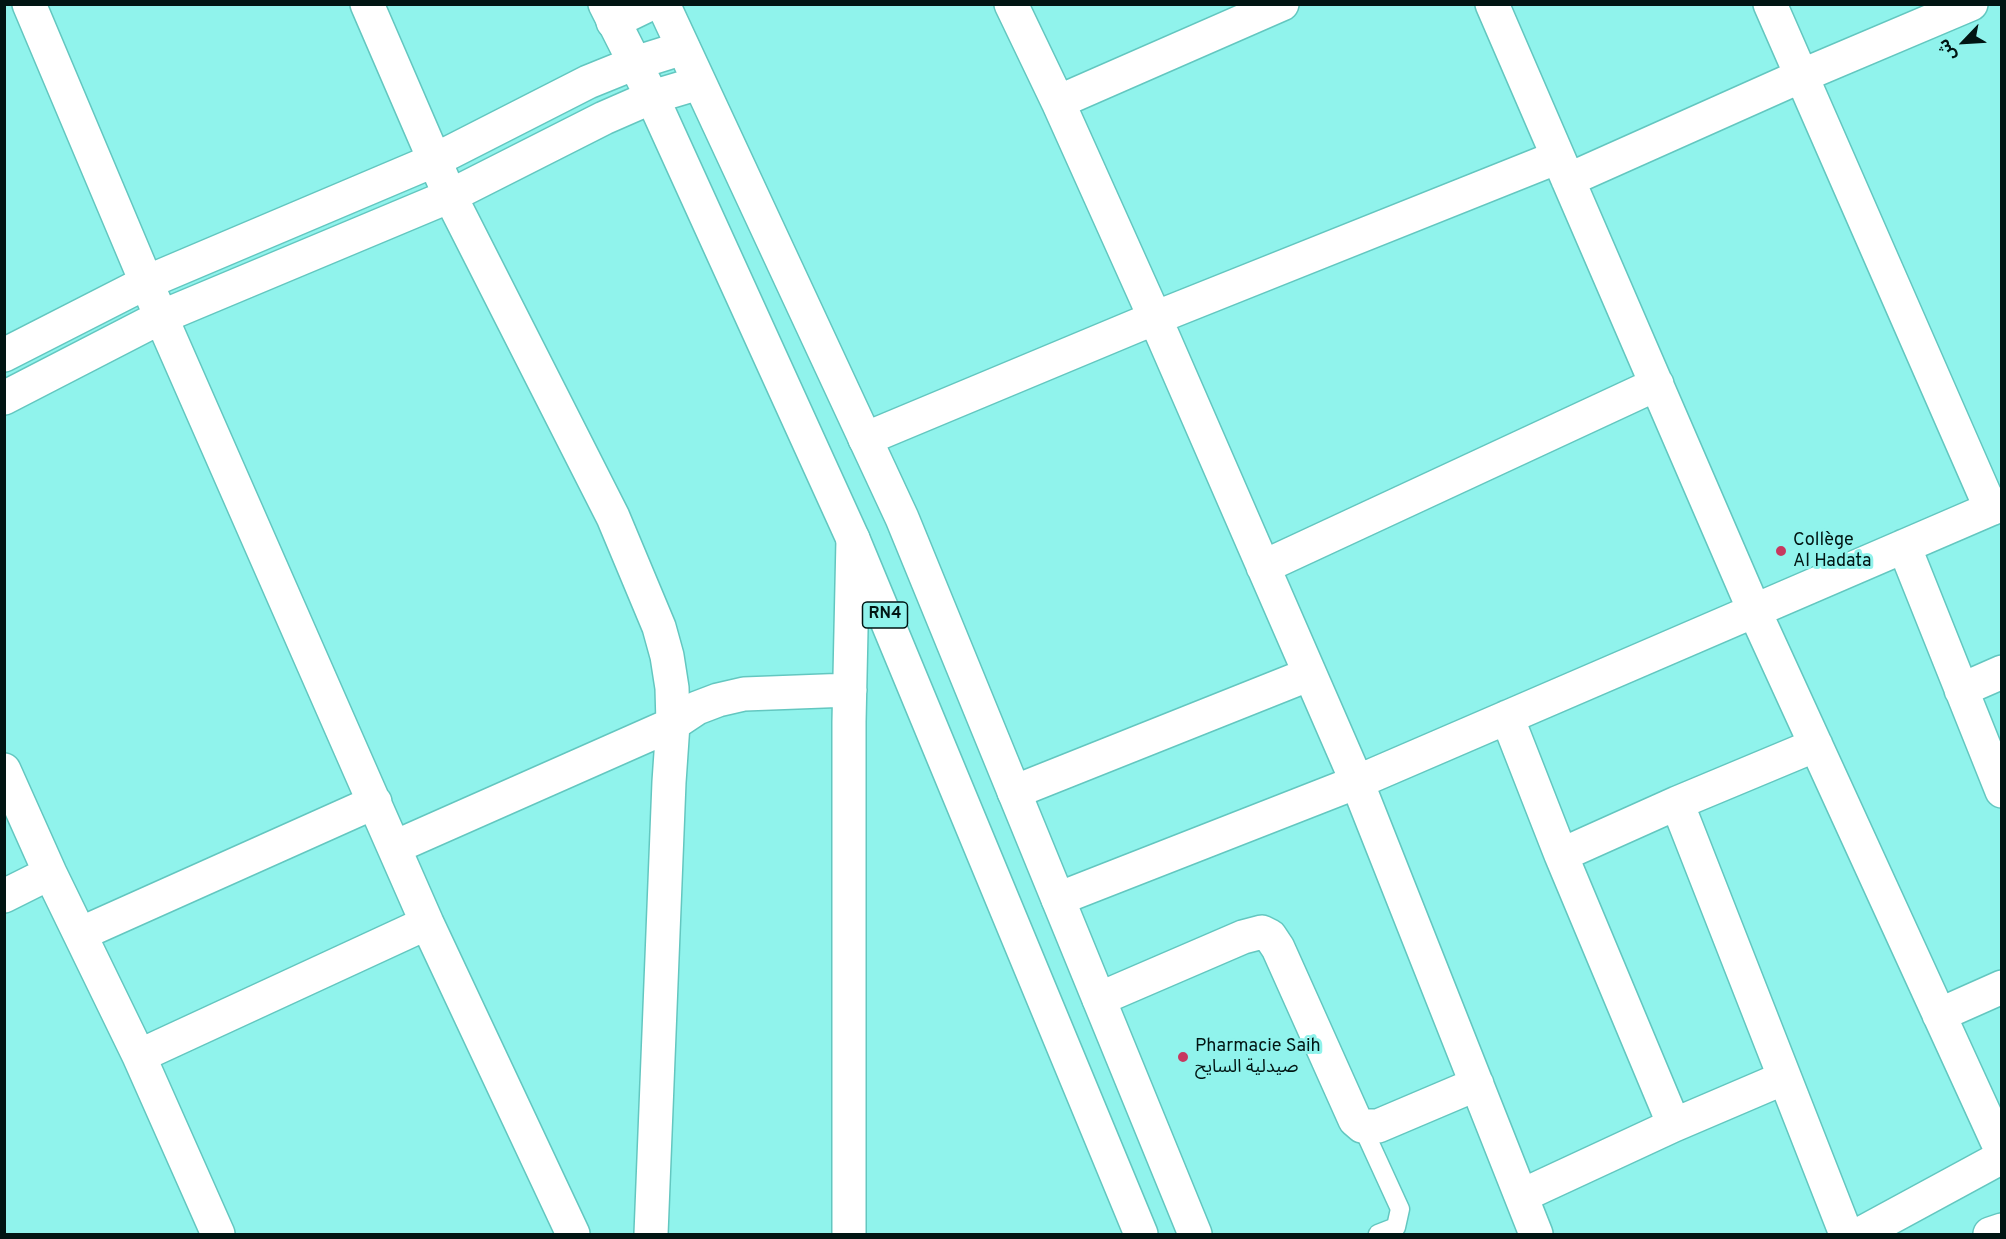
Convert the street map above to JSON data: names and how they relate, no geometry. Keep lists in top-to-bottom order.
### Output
{
  "streets": {
    "street": ["RN4"]
  },
  "places": ["Collège Al Hadata", "Pharmacie Saih صيدلية السايح"],
  "north": "bottom left"
}
